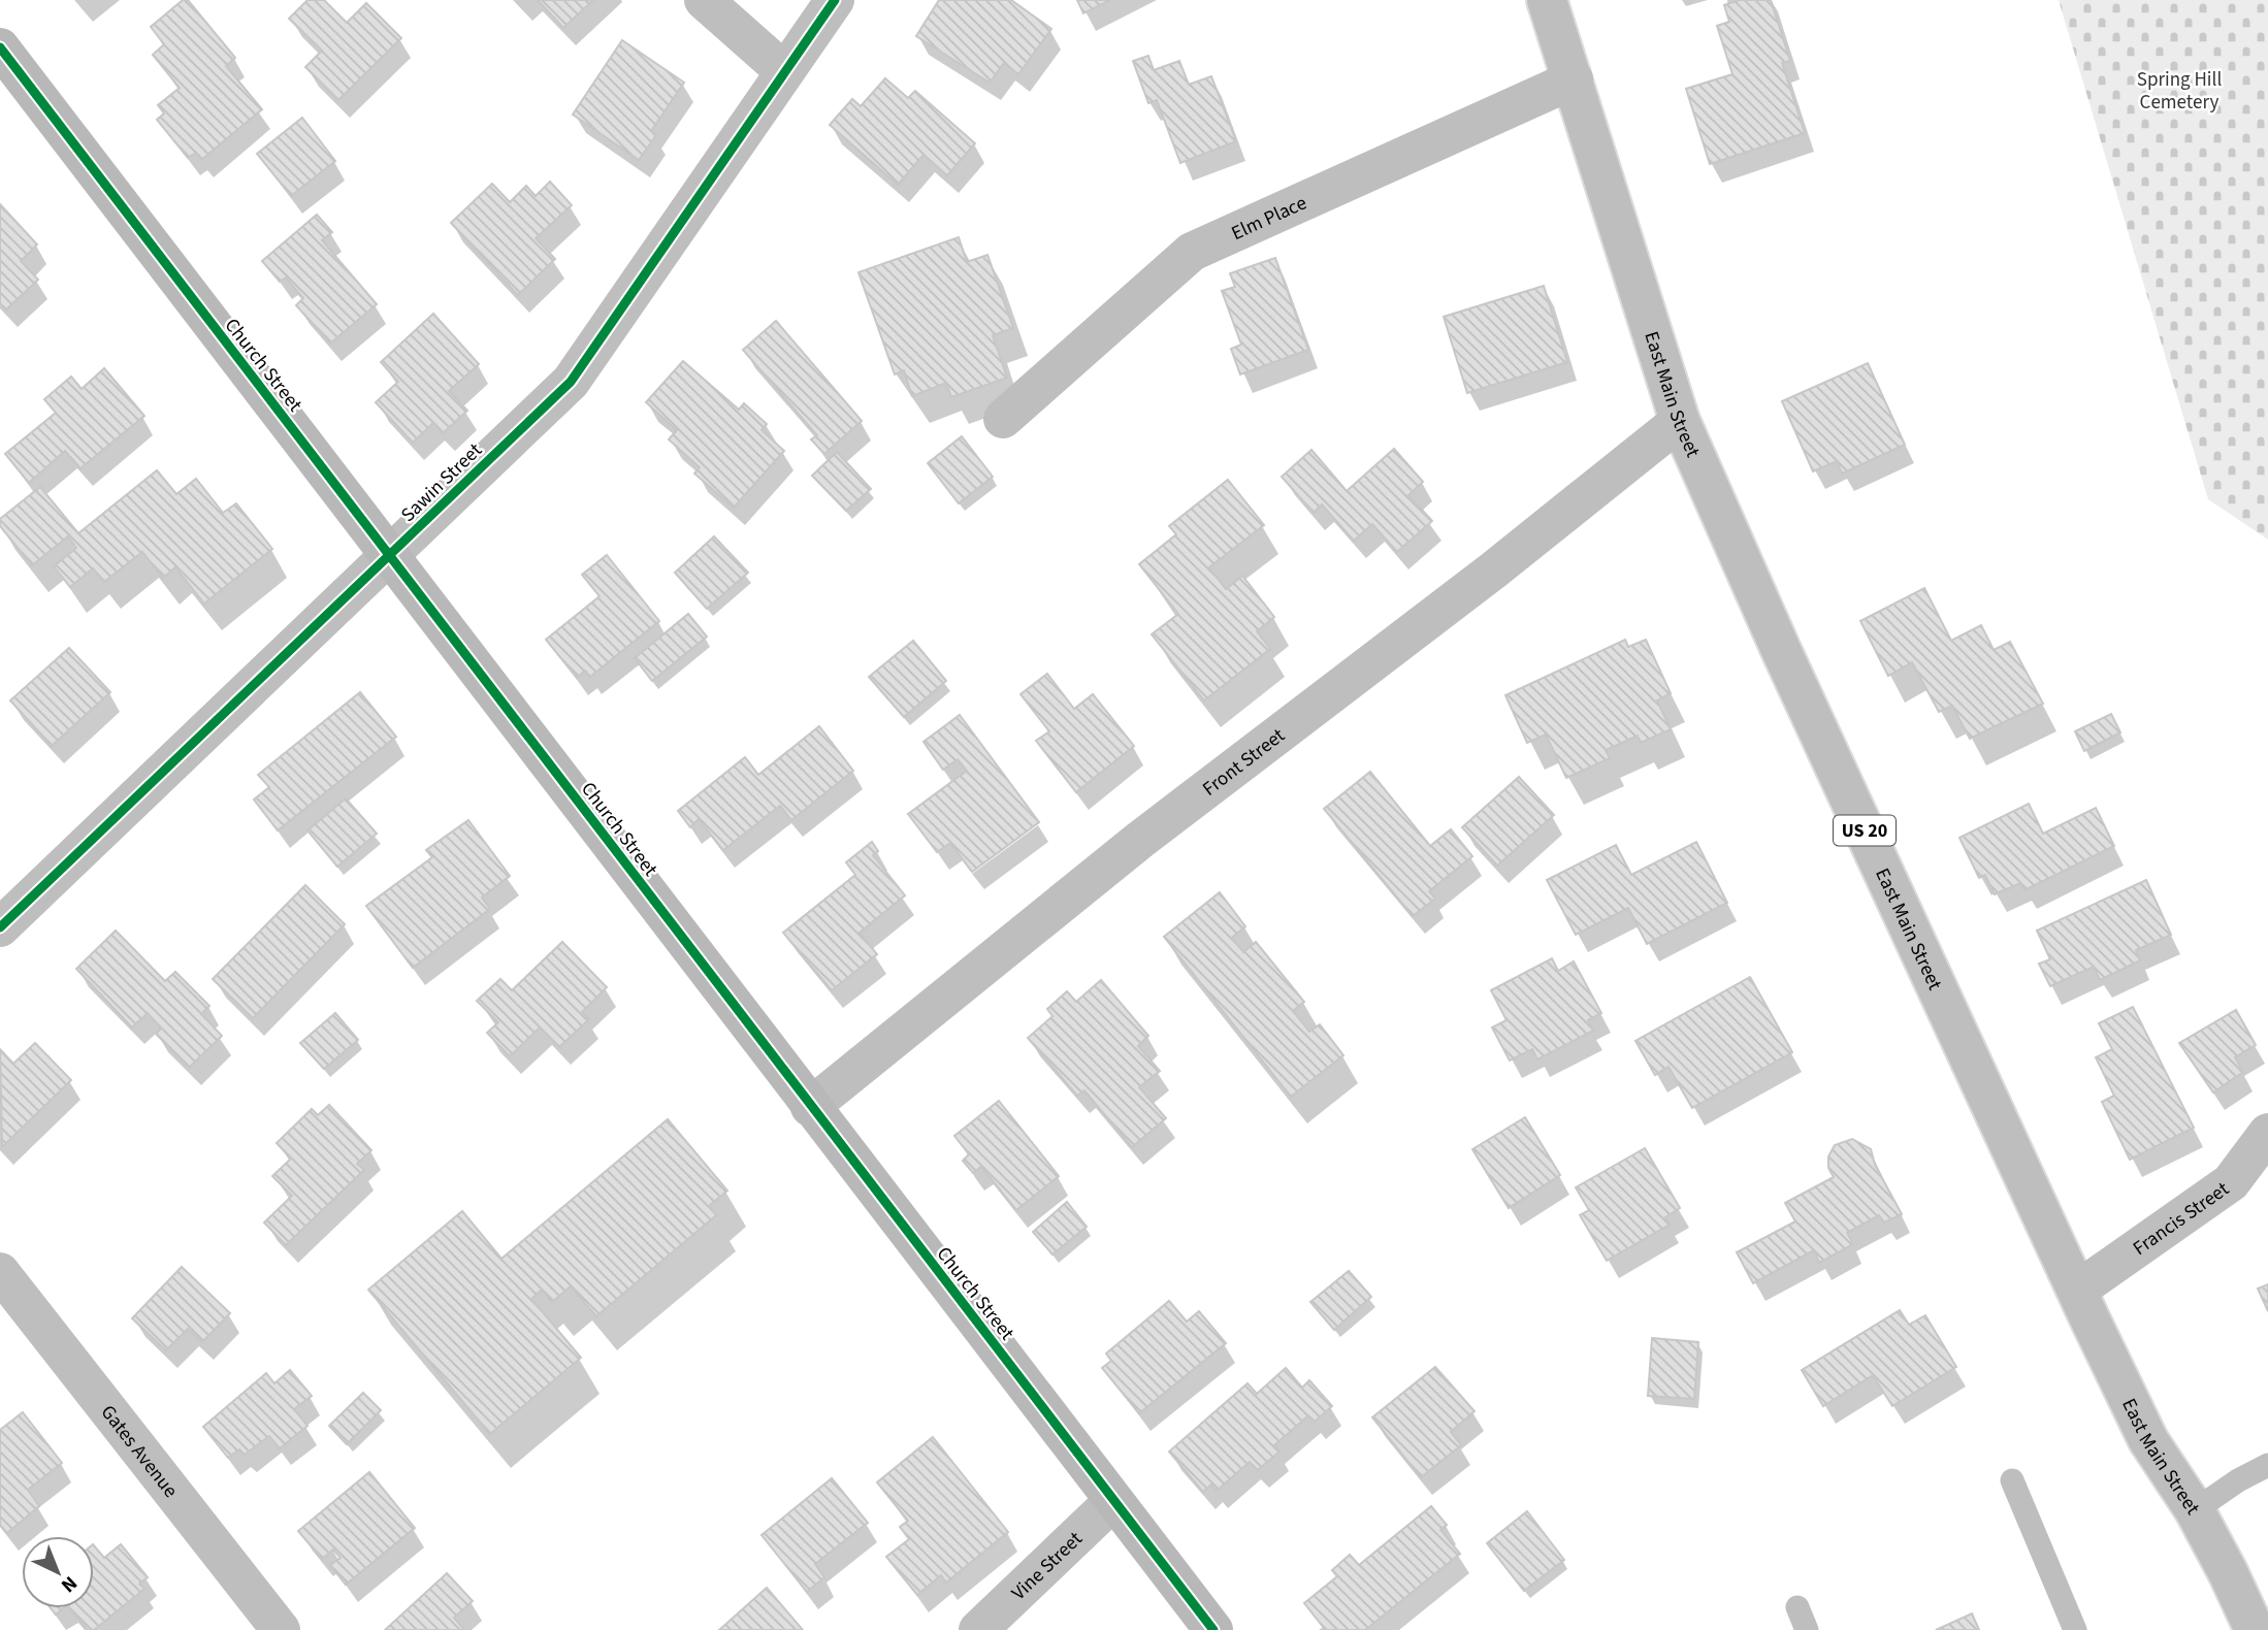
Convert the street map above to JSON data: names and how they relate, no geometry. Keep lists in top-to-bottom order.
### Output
{
  "streets": {
    "street": [
      "Elm Place",
      "Church Street",
      "East Main Street",
      "Sawin Street",
      "Front Street",
      "US 20",
      "Francis Street",
      "Gates Avenue",
      "Vine Street"
    ]
  },
  "crossings": [
    ["Elm Place", "East Main Street"],
    ["Church Street", "Sawin Street"],
    ["Church Street", "Front Street"],
    ["Church Street", "Vine Street"],
    ["East Main Street", "Front Street"],
    ["East Main Street", "Francis Street"]
  ],
  "parks": ["Spring Hill Cemetery"],
  "north": "bottom right"
}
